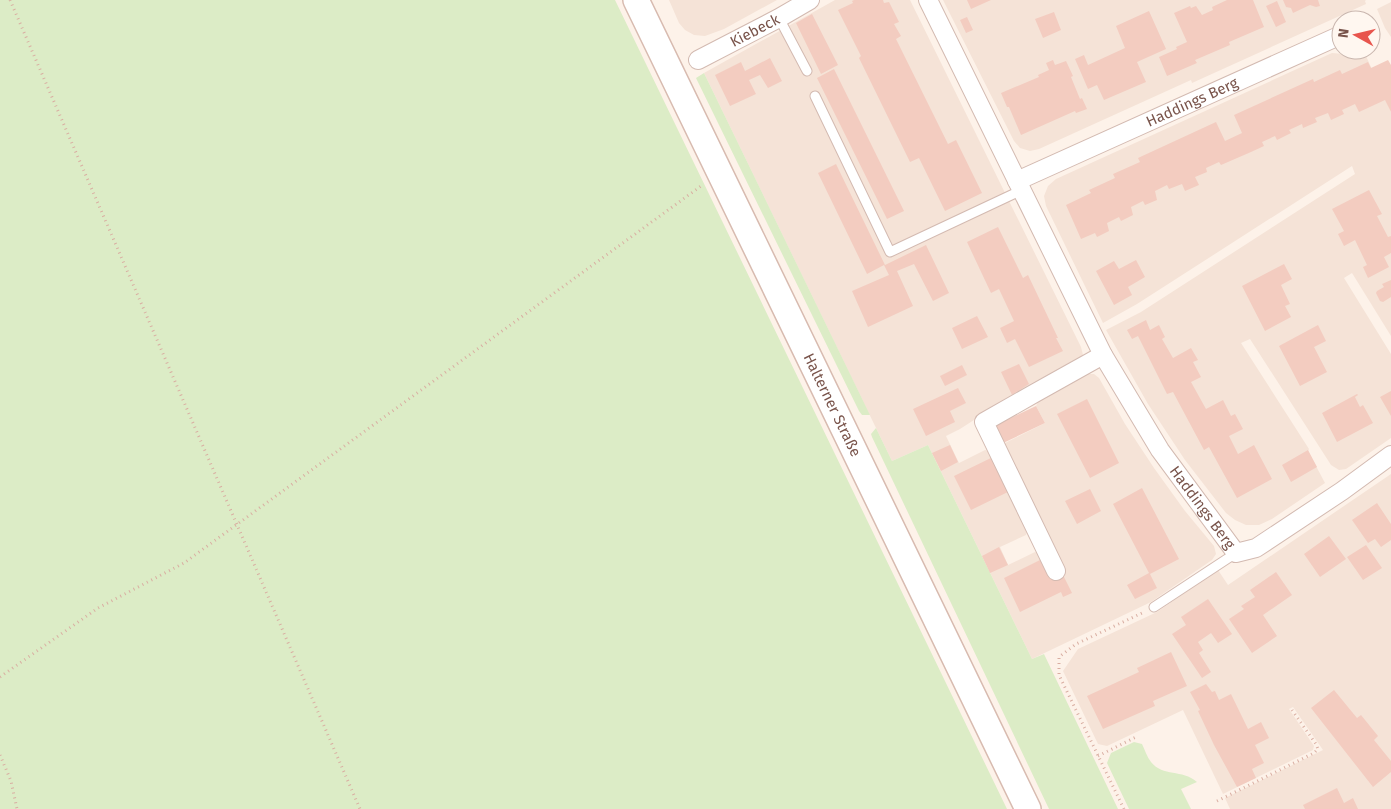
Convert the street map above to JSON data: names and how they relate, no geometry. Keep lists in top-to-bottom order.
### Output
{
  "streets": {
    "main road": ["Halterner Straße"],
    "street": ["Kiebeck", "Haddings Berg"]
  },
  "north": "left"
}
